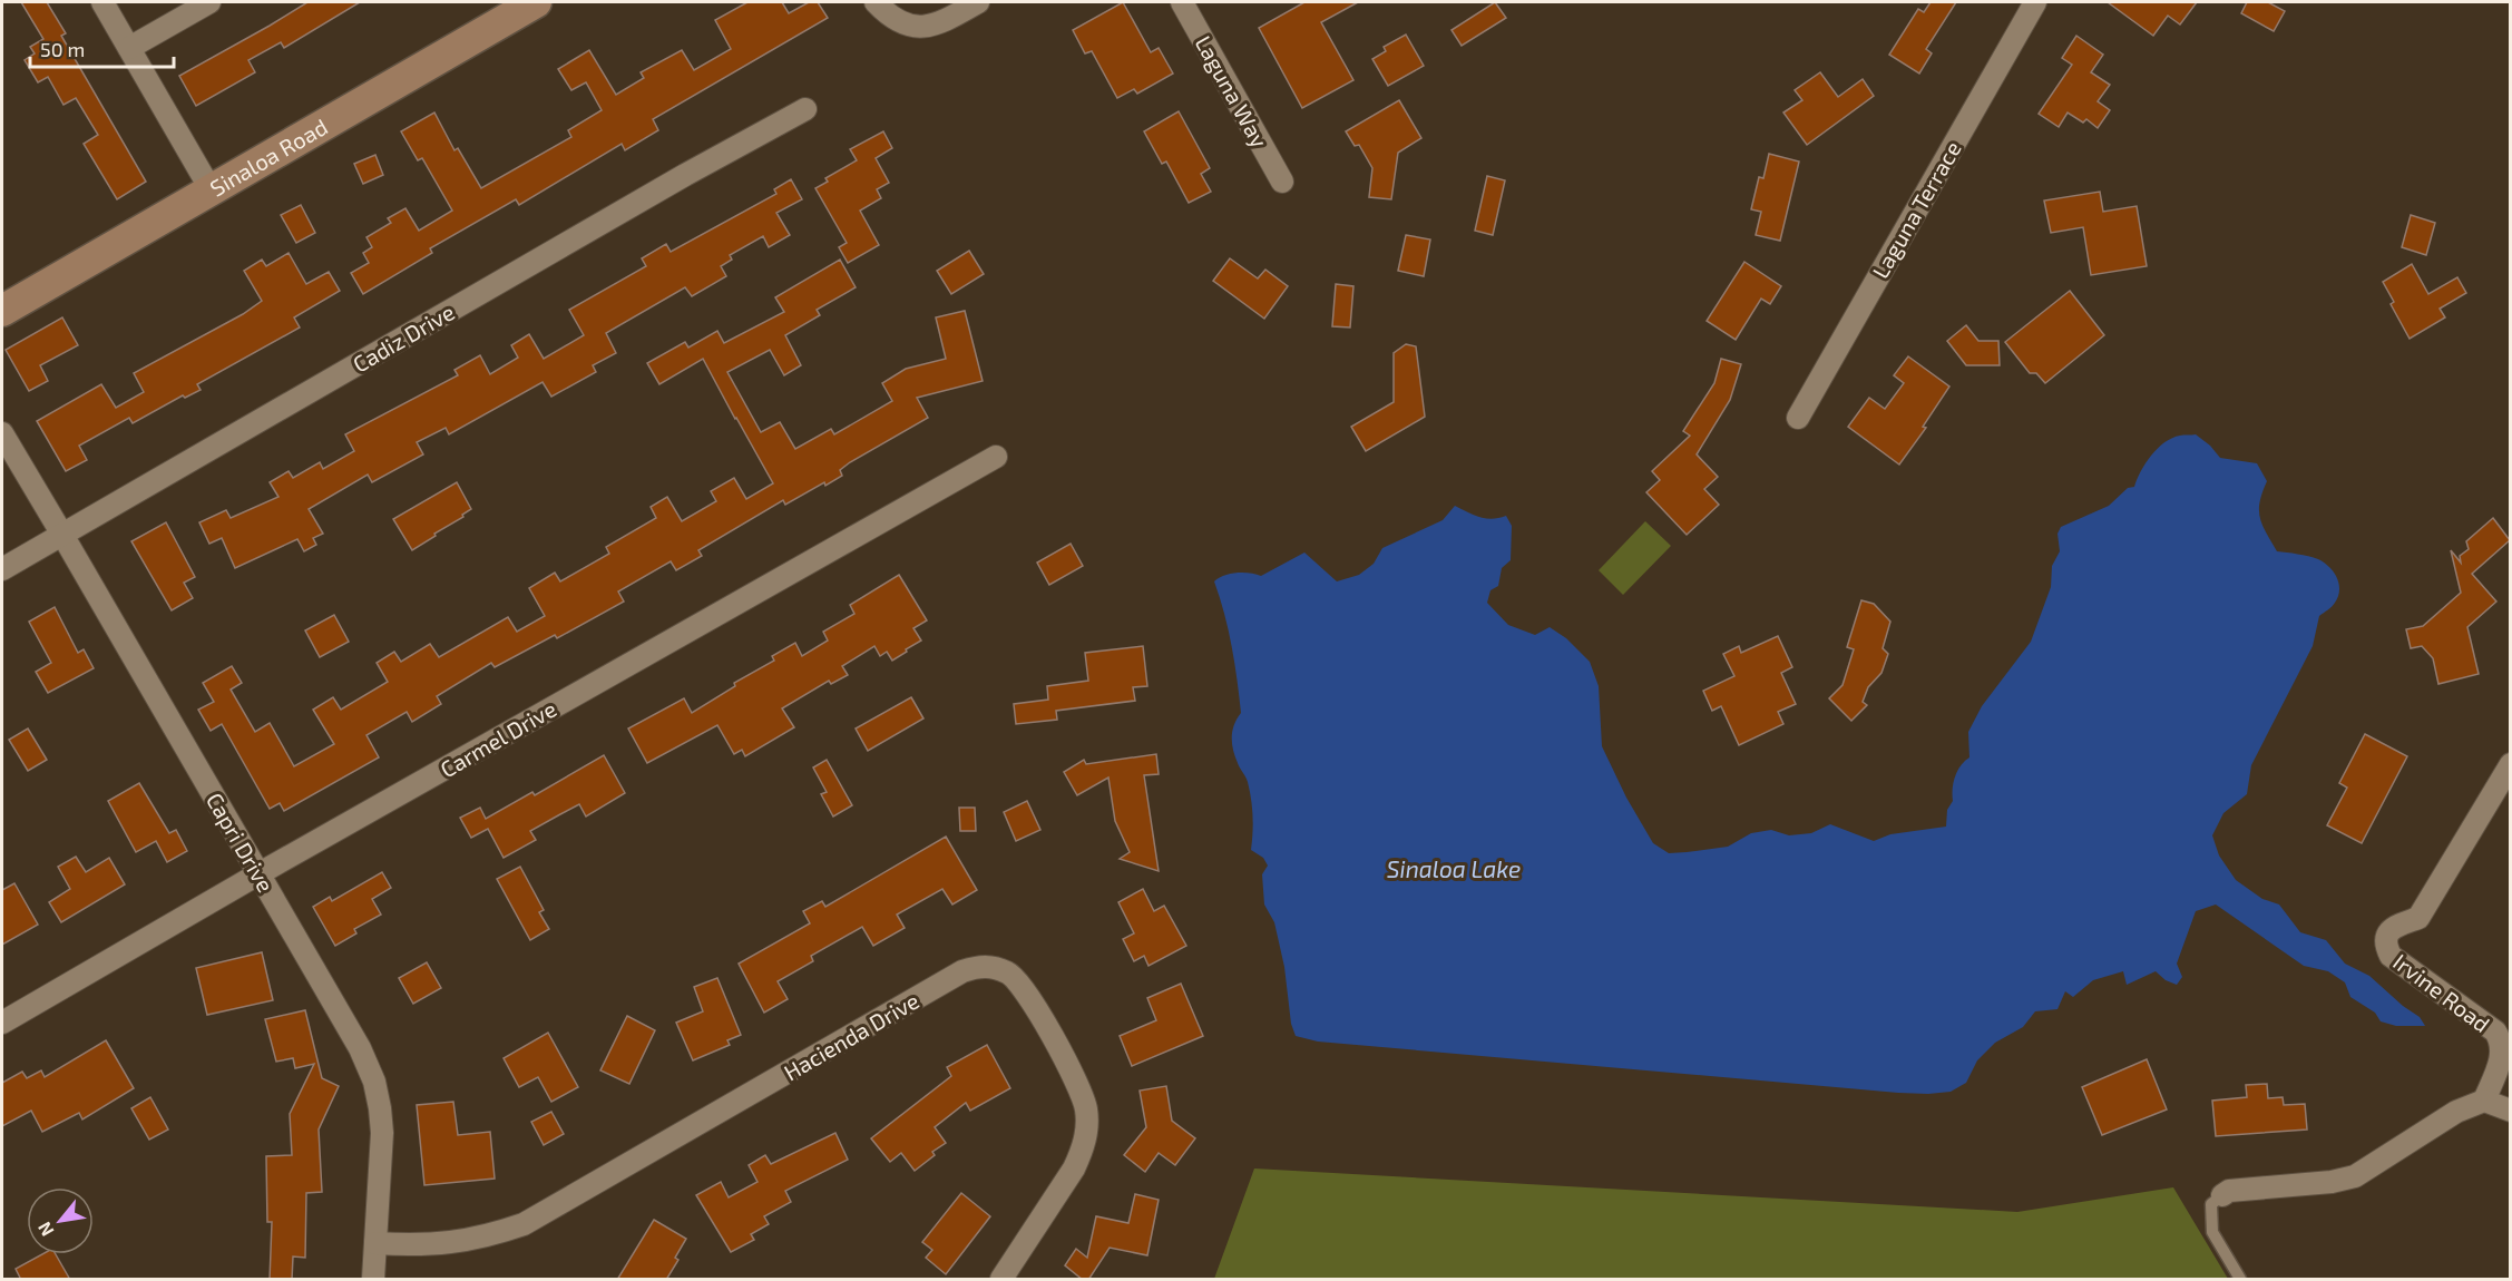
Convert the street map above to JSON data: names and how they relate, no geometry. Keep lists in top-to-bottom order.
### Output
{
  "streets": {
    "street": [
      "Laguna Way",
      "Sinaloa Road",
      "Laguna Terrace",
      "Cadiz Drive",
      "Carmel Drive",
      "Capri Drive",
      "Irvine Road",
      "Hacienda Drive"
    ]
  },
  "crossings": [
    ["Cadiz Drive", "Capri Drive"],
    ["Carmel Drive", "Capri Drive"],
    ["Capri Drive", "Hacienda Drive"]
  ],
  "water": ["Sinaloa Lake"],
  "scale_bar": "50 m",
  "north": "bottom left"
}
